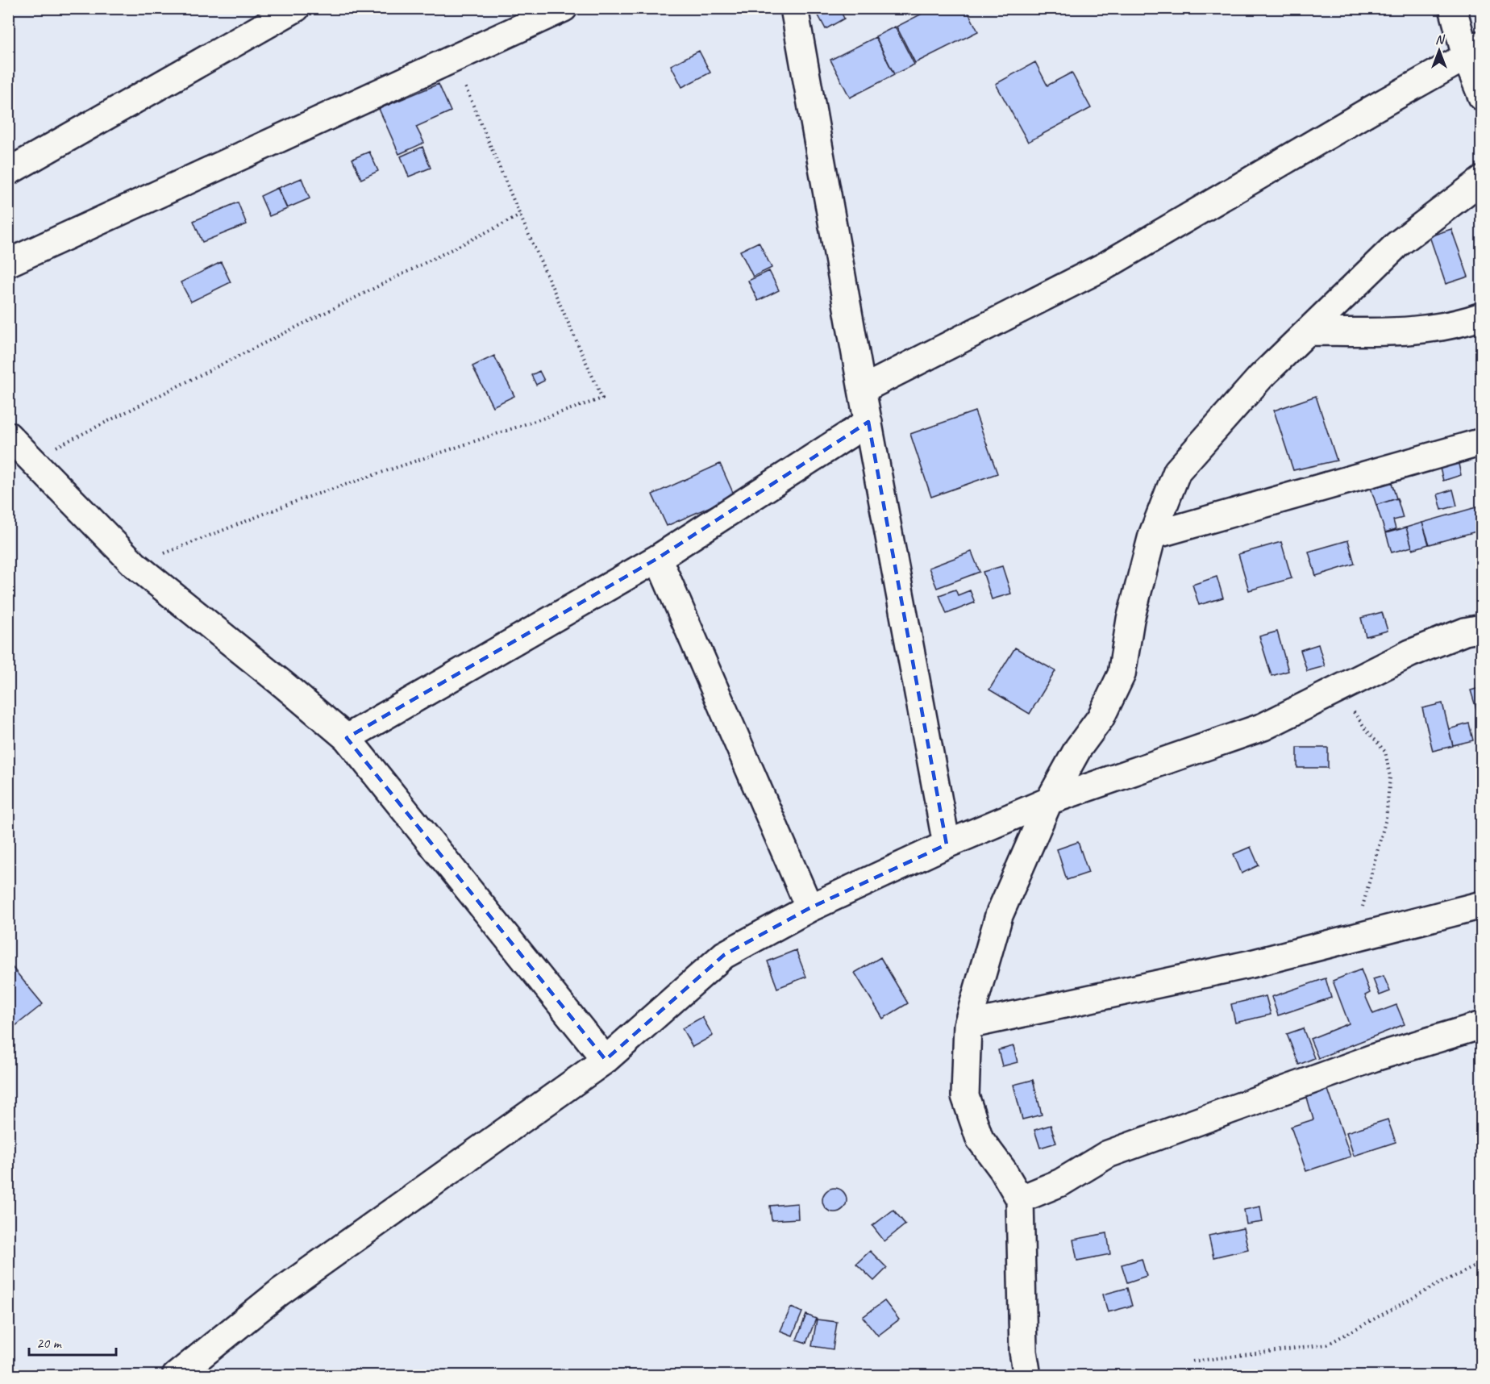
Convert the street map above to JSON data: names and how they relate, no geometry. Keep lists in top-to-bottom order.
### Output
{
  "scale_bar": "20 m",
  "north": "top"
}
